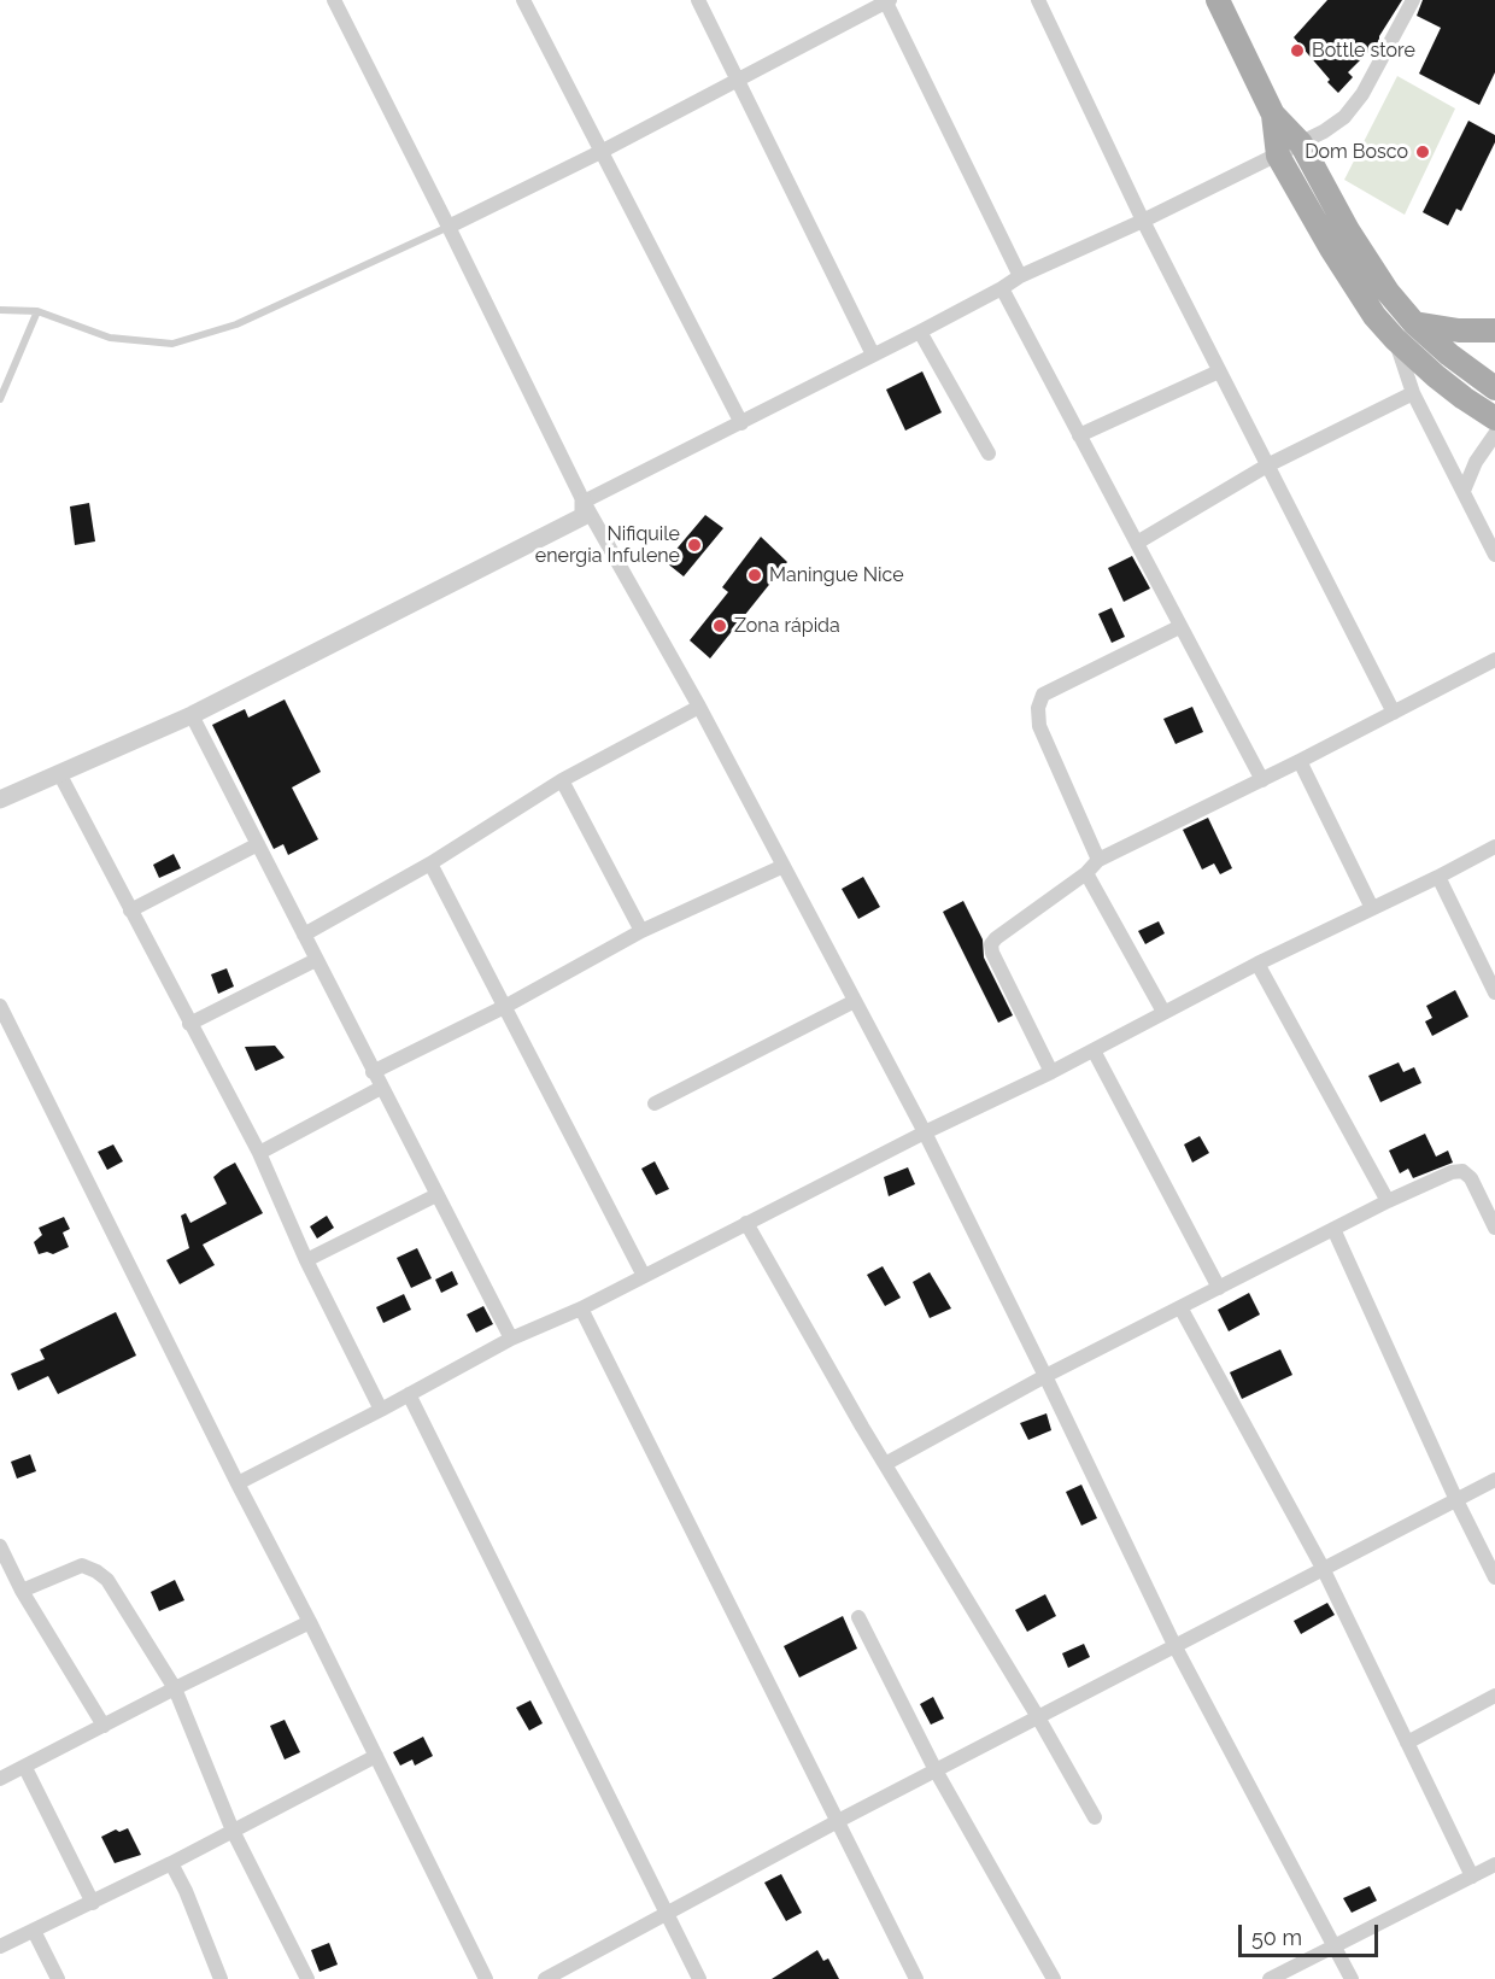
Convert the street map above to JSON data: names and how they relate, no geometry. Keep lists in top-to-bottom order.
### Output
{
  "places": [
    "Bottle store",
    "Dom Bosco",
    "Nifiquile energia Infulene",
    "Maningue Nice",
    "Zona rápida"
  ],
  "scale_bar": "50 m"
}
